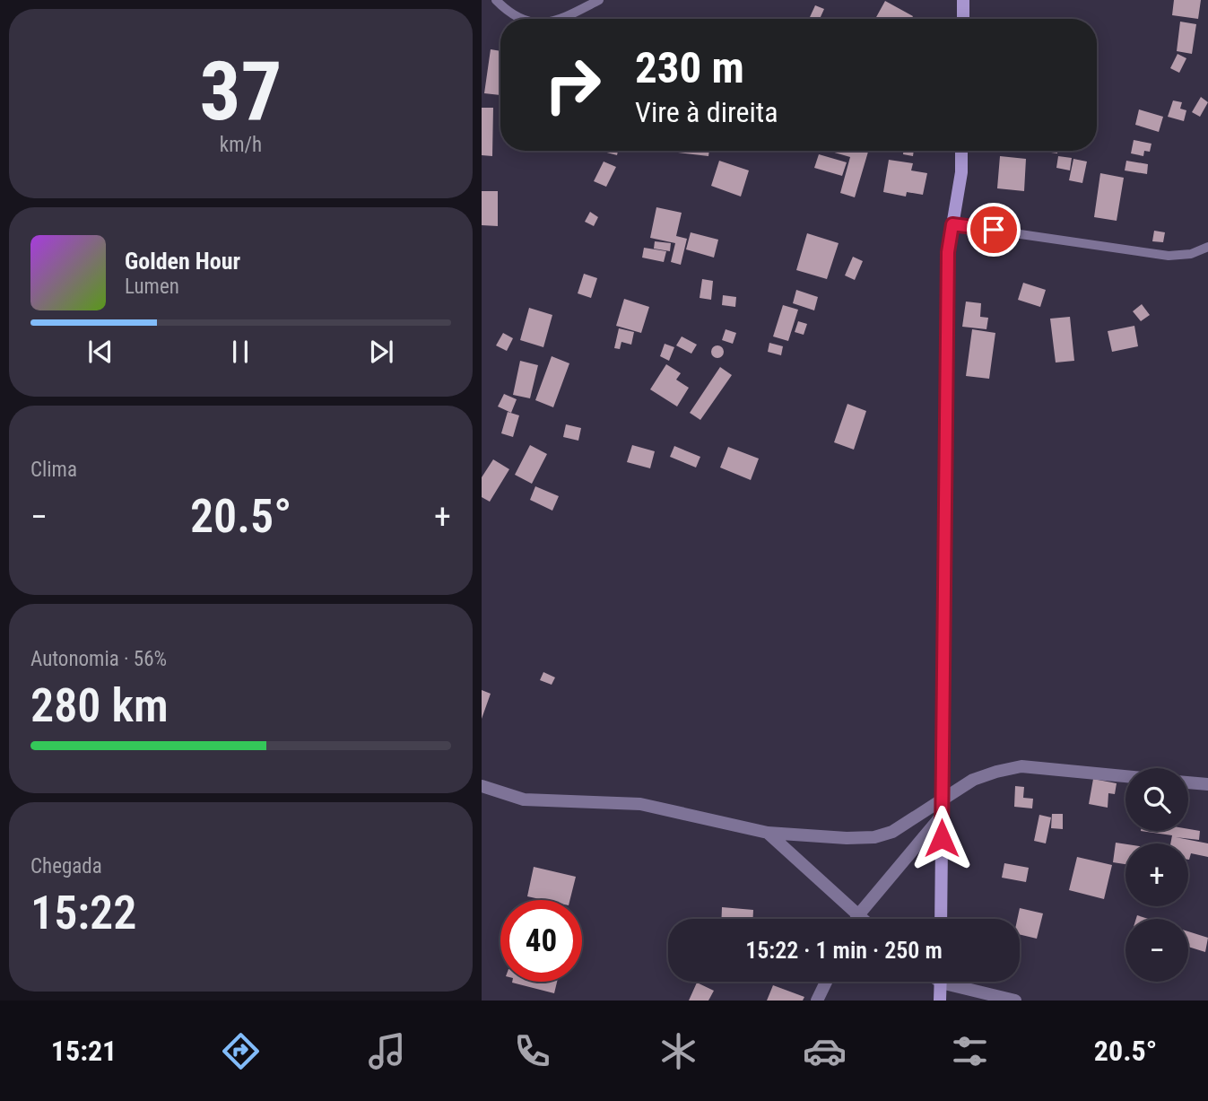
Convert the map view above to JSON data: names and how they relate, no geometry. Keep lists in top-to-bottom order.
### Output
{
  "page": {
    "tile": [
      ["37", "km/h"],
      "Clima",
      ["Autonomia · 56%", "280 km"],
      ["Chegada", "15:22"]
    ],
    "turn": ["230 m", "Vire à direita"],
    "song": ["Golden Hour", "Lumen"],
    "heat": ["−", "20.5°", "+"],
    "map_buttons": ["+", "−"],
    "limit": "40",
    "trip": "15:22 · 1 min · 250 m",
    "tabs": ["15:21", "20.5°"]
  }
}
